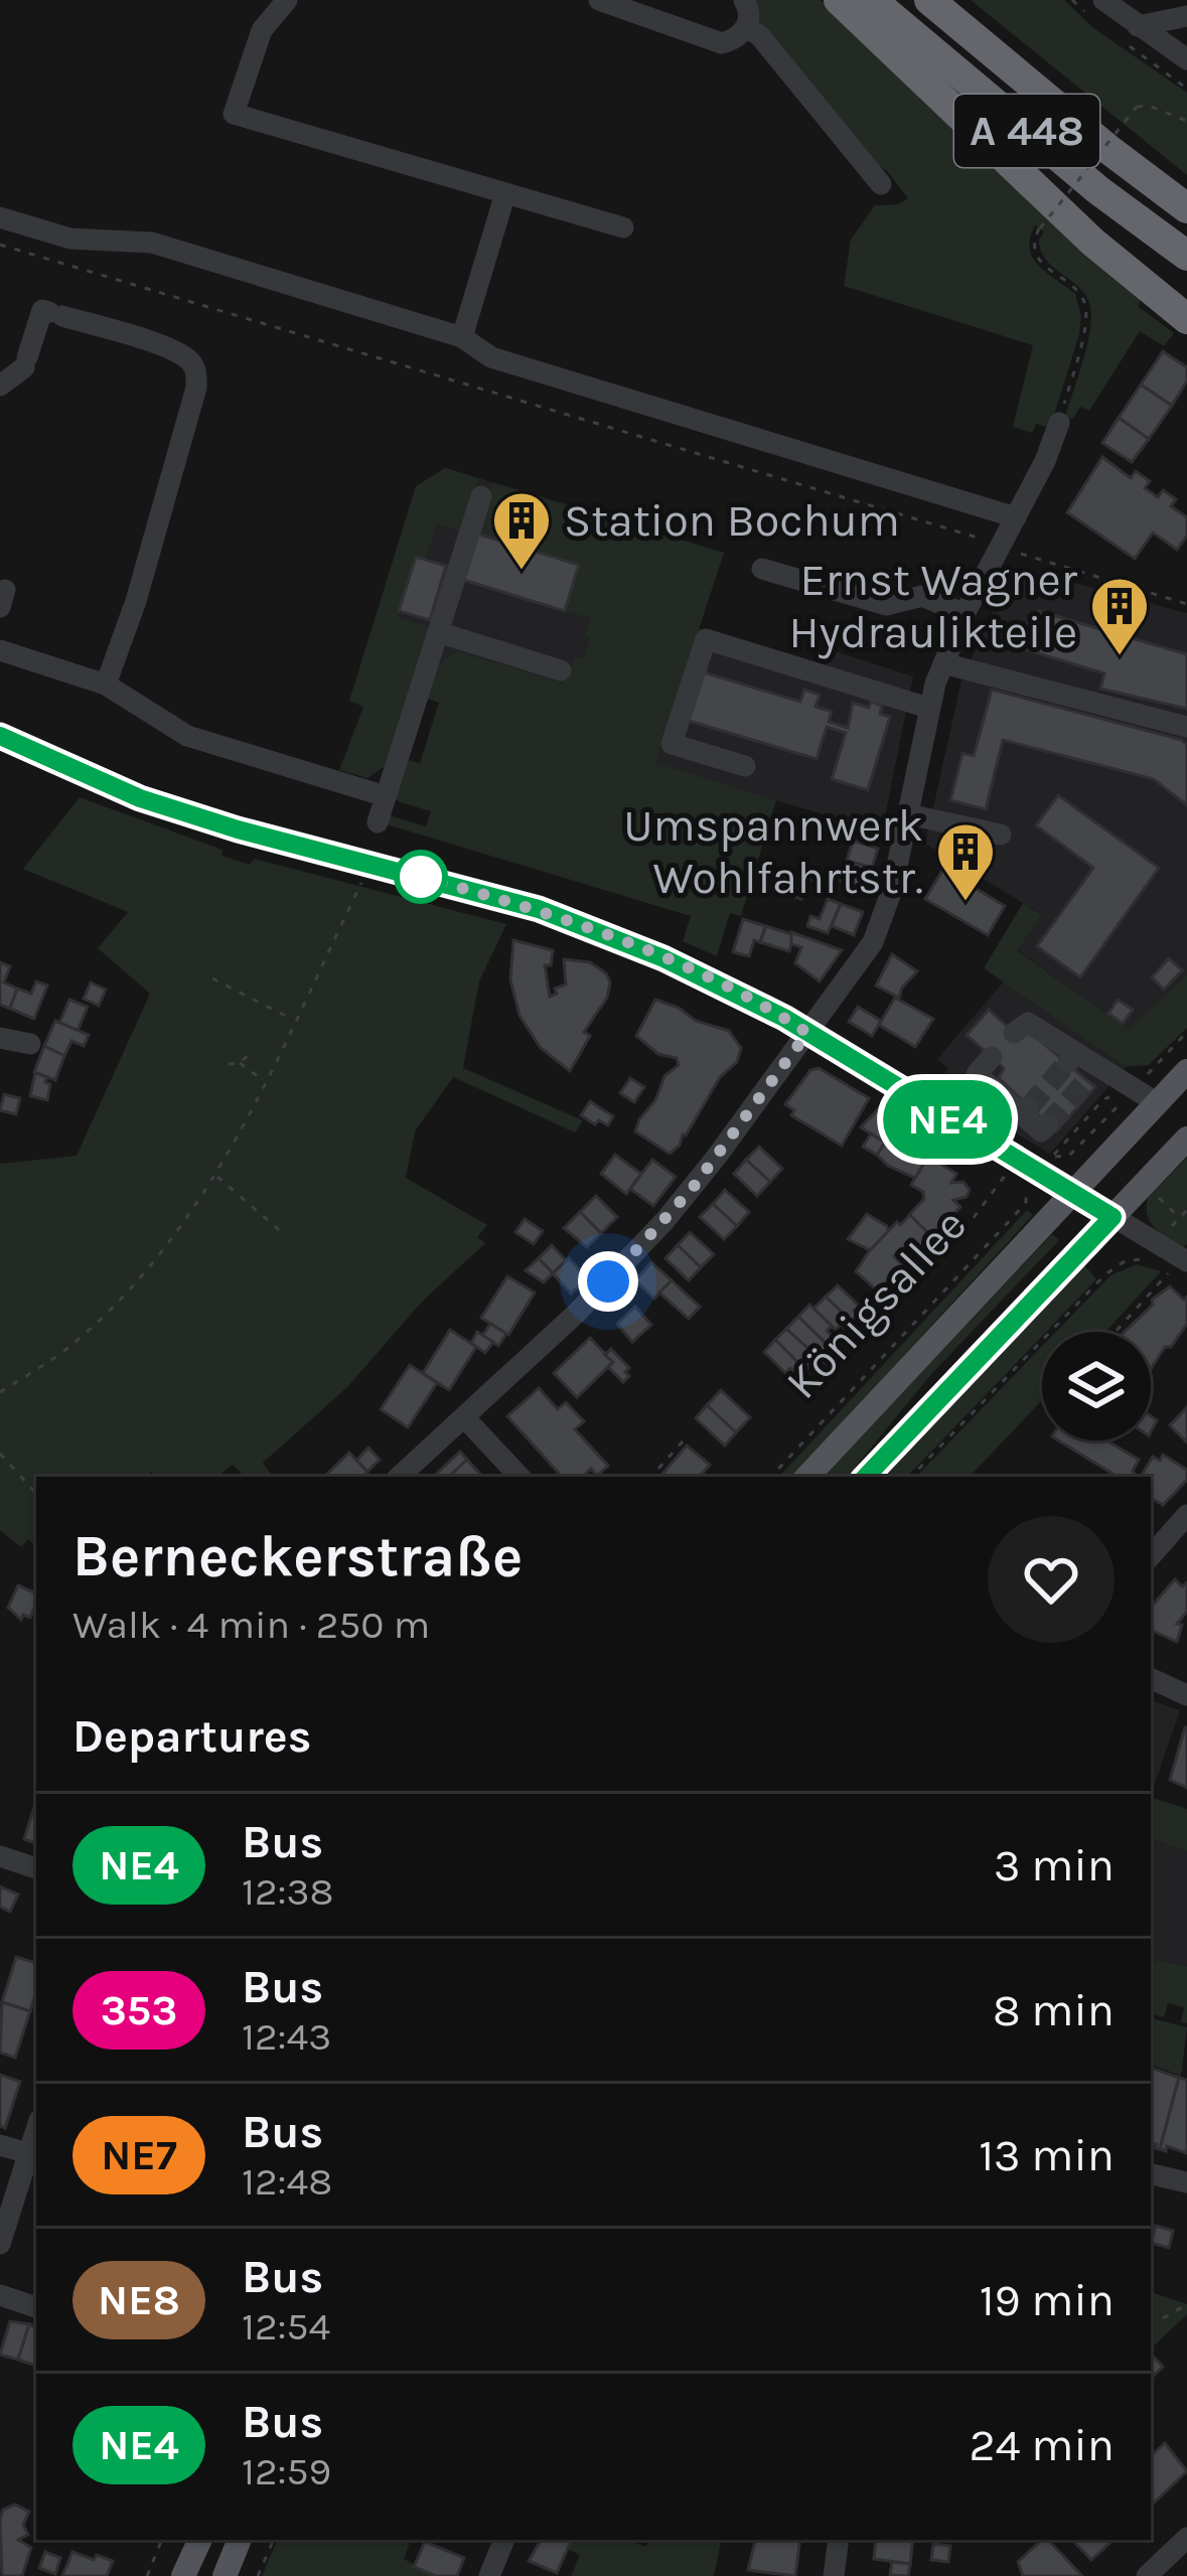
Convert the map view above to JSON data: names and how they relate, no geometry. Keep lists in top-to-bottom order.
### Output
{
  "streets": {
    "highway": ["A 448"],
    "main road": ["Königsallee"]
  },
  "places": {
    "building": ["Station Bochum", "Ernst Wagner Hydraulikteile", "Umspannwerk Wohlfahrtstr."]
  },
  "lines": ["bus line NE4"],
  "page": {
    "on_map": "NE4",
    "heading": [
      ["Berneckerstraße", "Walk · 4 min · 250 m"],
      "Departures"
    ],
    "list": [
      {
        "mark": "NE4",
        "name": "Bus",
        "note": "12:38",
        "value": "3 min"
      },
      {
        "mark": "353",
        "name": "Bus",
        "note": "12:43",
        "value": "8 min"
      },
      {
        "mark": "NE7",
        "name": "Bus",
        "note": "12:48",
        "value": "13 min"
      },
      {
        "mark": "NE8",
        "name": "Bus",
        "note": "12:54",
        "value": "19 min"
      },
      {
        "mark": "NE4",
        "name": "Bus",
        "note": "12:59",
        "value": "24 min"
      }
    ]
  }
}
